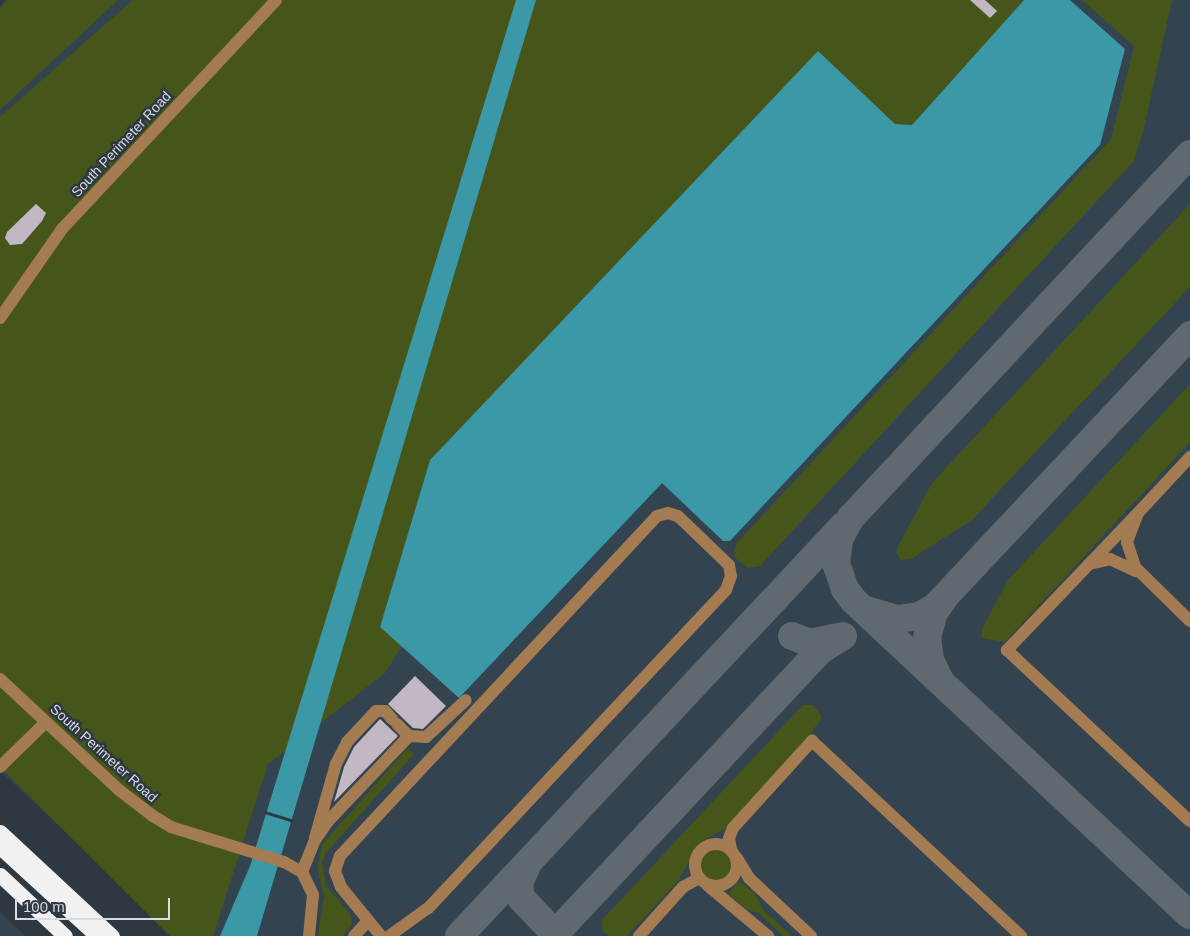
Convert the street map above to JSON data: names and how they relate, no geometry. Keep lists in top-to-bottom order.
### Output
{
  "streets": {
    "lane": ["South Perimeter Road"]
  },
  "scale_bar": "100 m"
}
